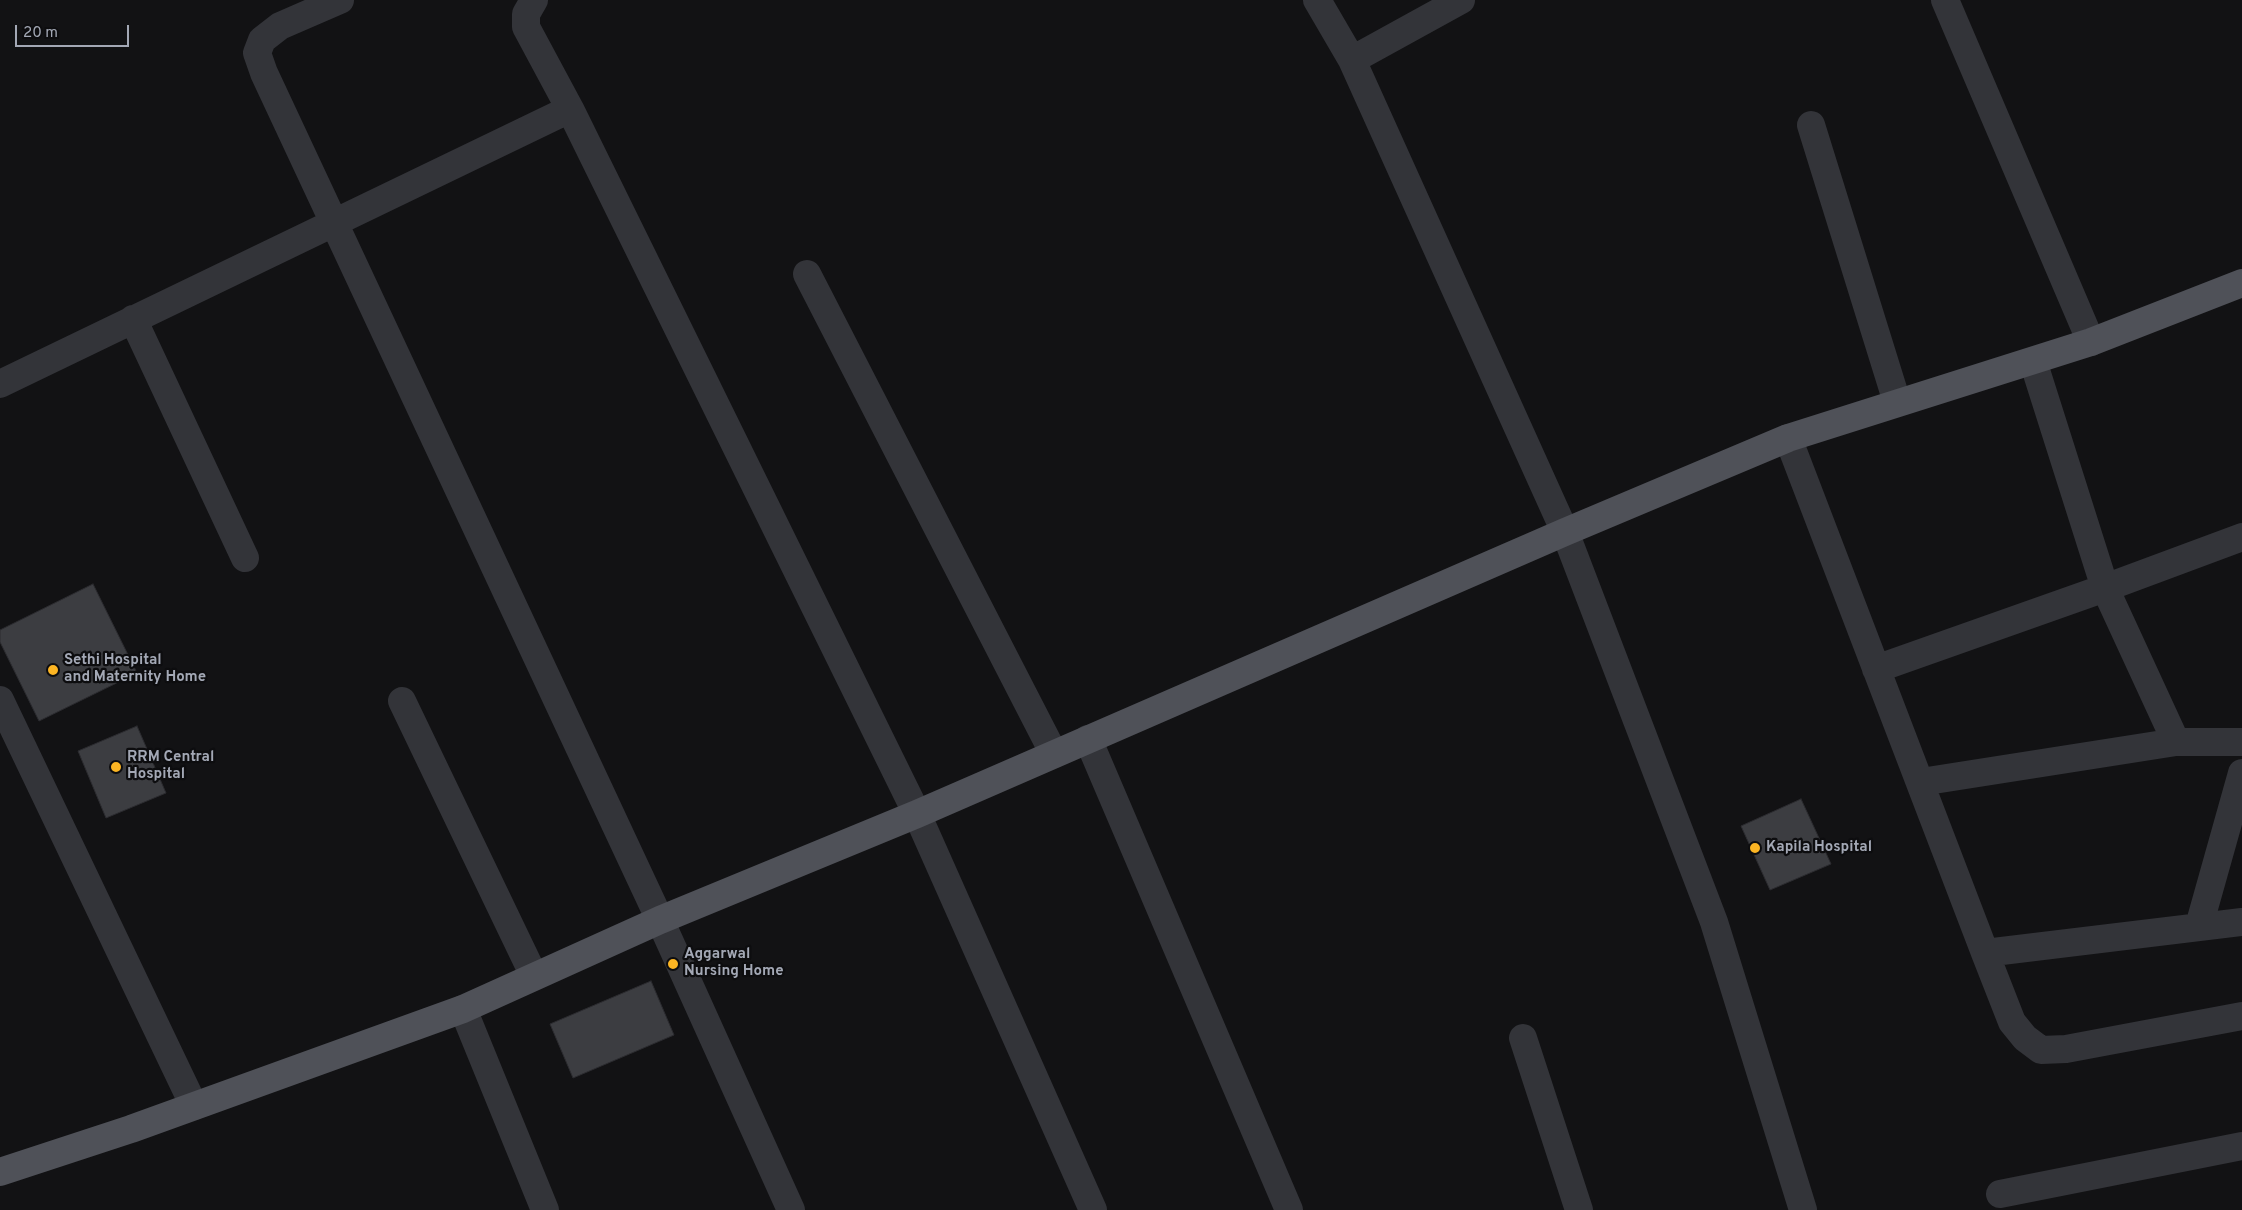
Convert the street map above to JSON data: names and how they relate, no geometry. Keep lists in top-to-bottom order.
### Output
{
  "places": [
    "Sethi Hospital and Maternity Home",
    "RRM Central Hospital",
    "Kapila Hospital",
    "Aggarwal Nursing Home"
  ],
  "scale_bar": "20 m"
}
